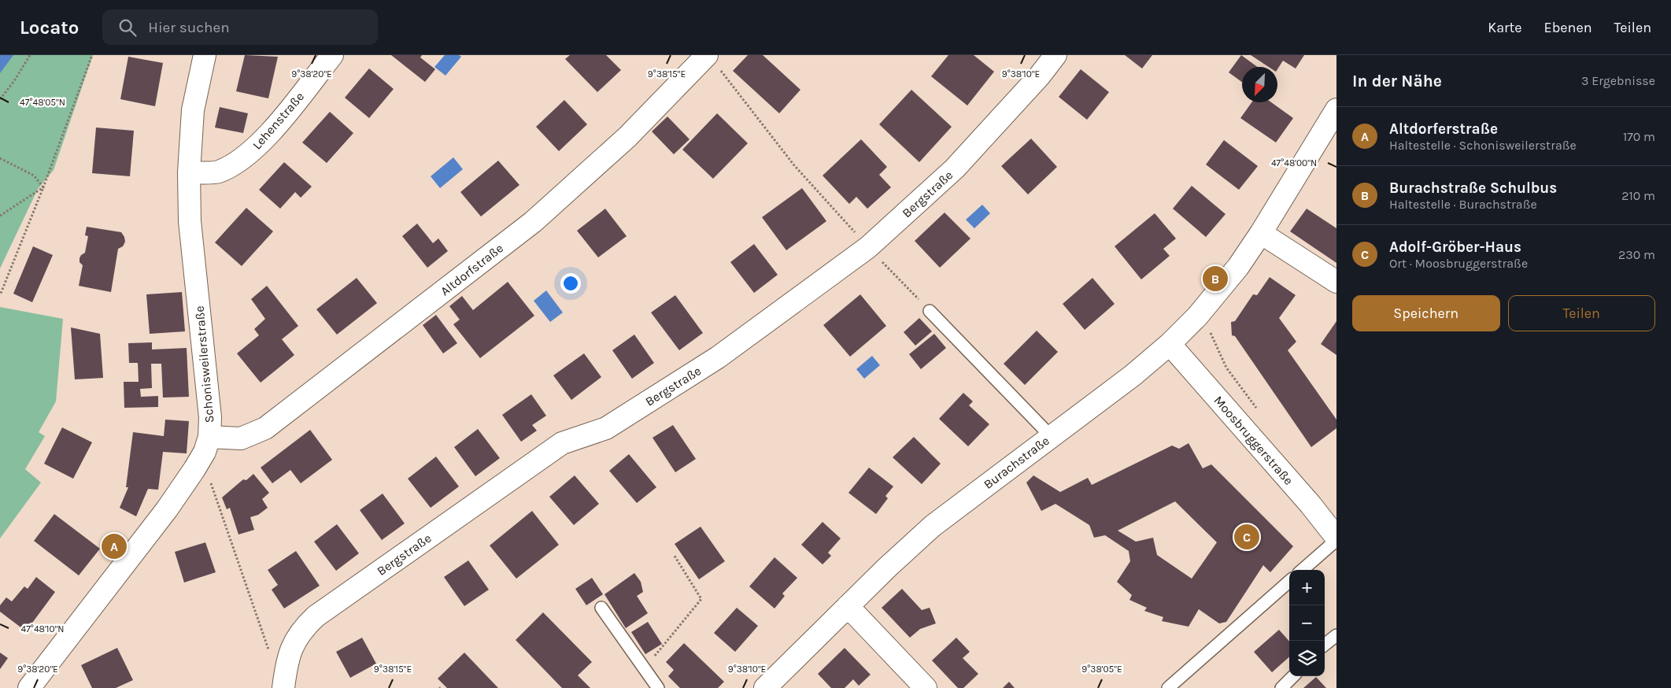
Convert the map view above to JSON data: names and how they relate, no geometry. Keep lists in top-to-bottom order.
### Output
{
  "streets": {
    "street": [
      "Lehenstraße",
      "Bergstraße",
      "Altdorfstraße",
      "Schonisweilerstraße",
      "Moosbruggerstraße",
      "Burachstraße"
    ]
  },
  "crossings": [
    ["Lehenstraße", "Schonisweilerstraße"],
    ["Altdorfstraße", "Schonisweilerstraße"],
    ["Moosbruggerstraße", "Burachstraße"]
  ],
  "north": "bottom left",
  "page": {
    "header": "Locato",
    "search": "Hier suchen",
    "nav": ["Karte", "Ebenen", "Teilen"],
    "heading": ["In der Nähe", "3 Ergebnisse"],
    "list": [
      {
        "mark": "A",
        "name": "Altdorferstraße",
        "note": "Haltestelle · Schonisweilerstraße",
        "value": "170 m"
      },
      {
        "mark": "B",
        "name": "Burachstraße Schulbus",
        "note": "Haltestelle · Burachstraße",
        "value": "210 m"
      },
      {
        "mark": "C",
        "name": "Adolf-Gröber-Haus",
        "note": "Ort · Moosbruggerstraße",
        "value": "230 m"
      }
    ],
    "pins": ["B", "C", "A"],
    "buttons": ["Speichern", "Teilen"],
    "map_buttons": ["+", "−"]
  },
  "coordinates": [
    "9°38'15\"E",
    "9°38'20\"E",
    "9°38'10\"E",
    "47°48'05\"N",
    "47°48'00\"N",
    "47°48'10\"N",
    "9°38'05\"E"
  ]
}
